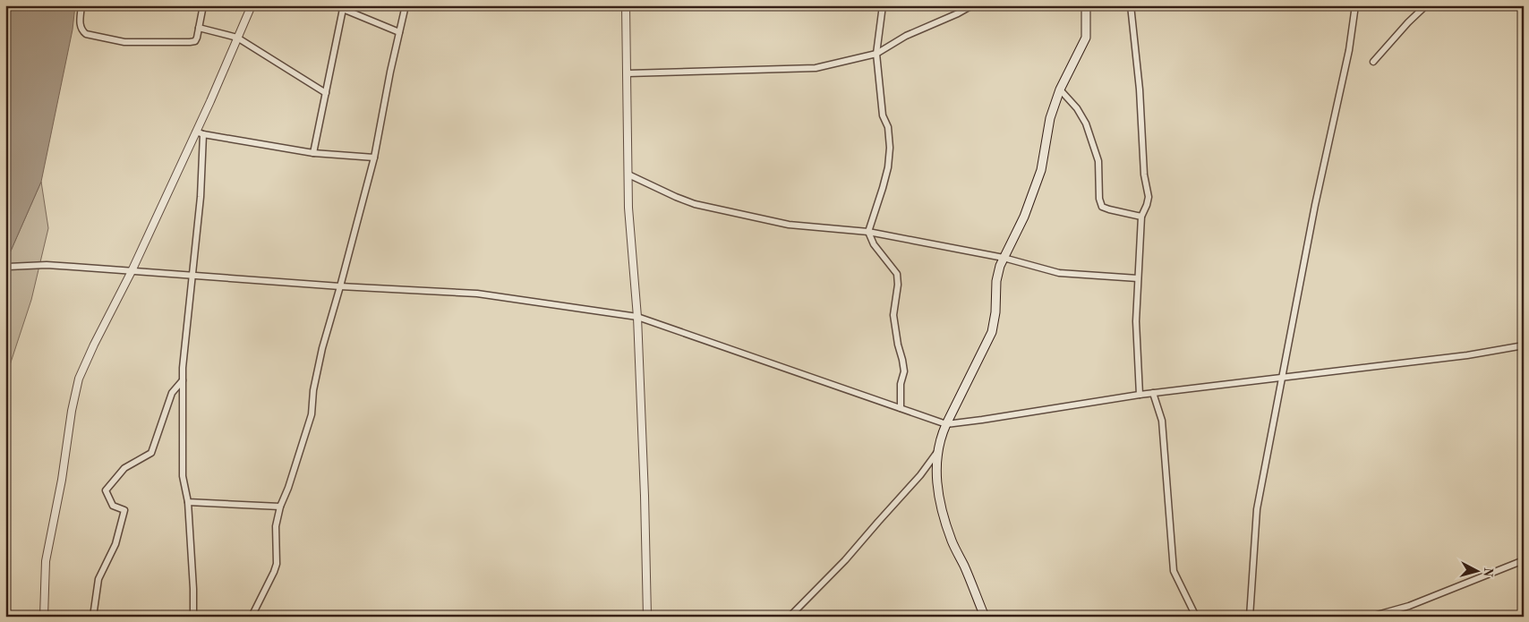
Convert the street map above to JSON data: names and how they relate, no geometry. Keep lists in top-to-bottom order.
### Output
{
  "north": "right"
}
